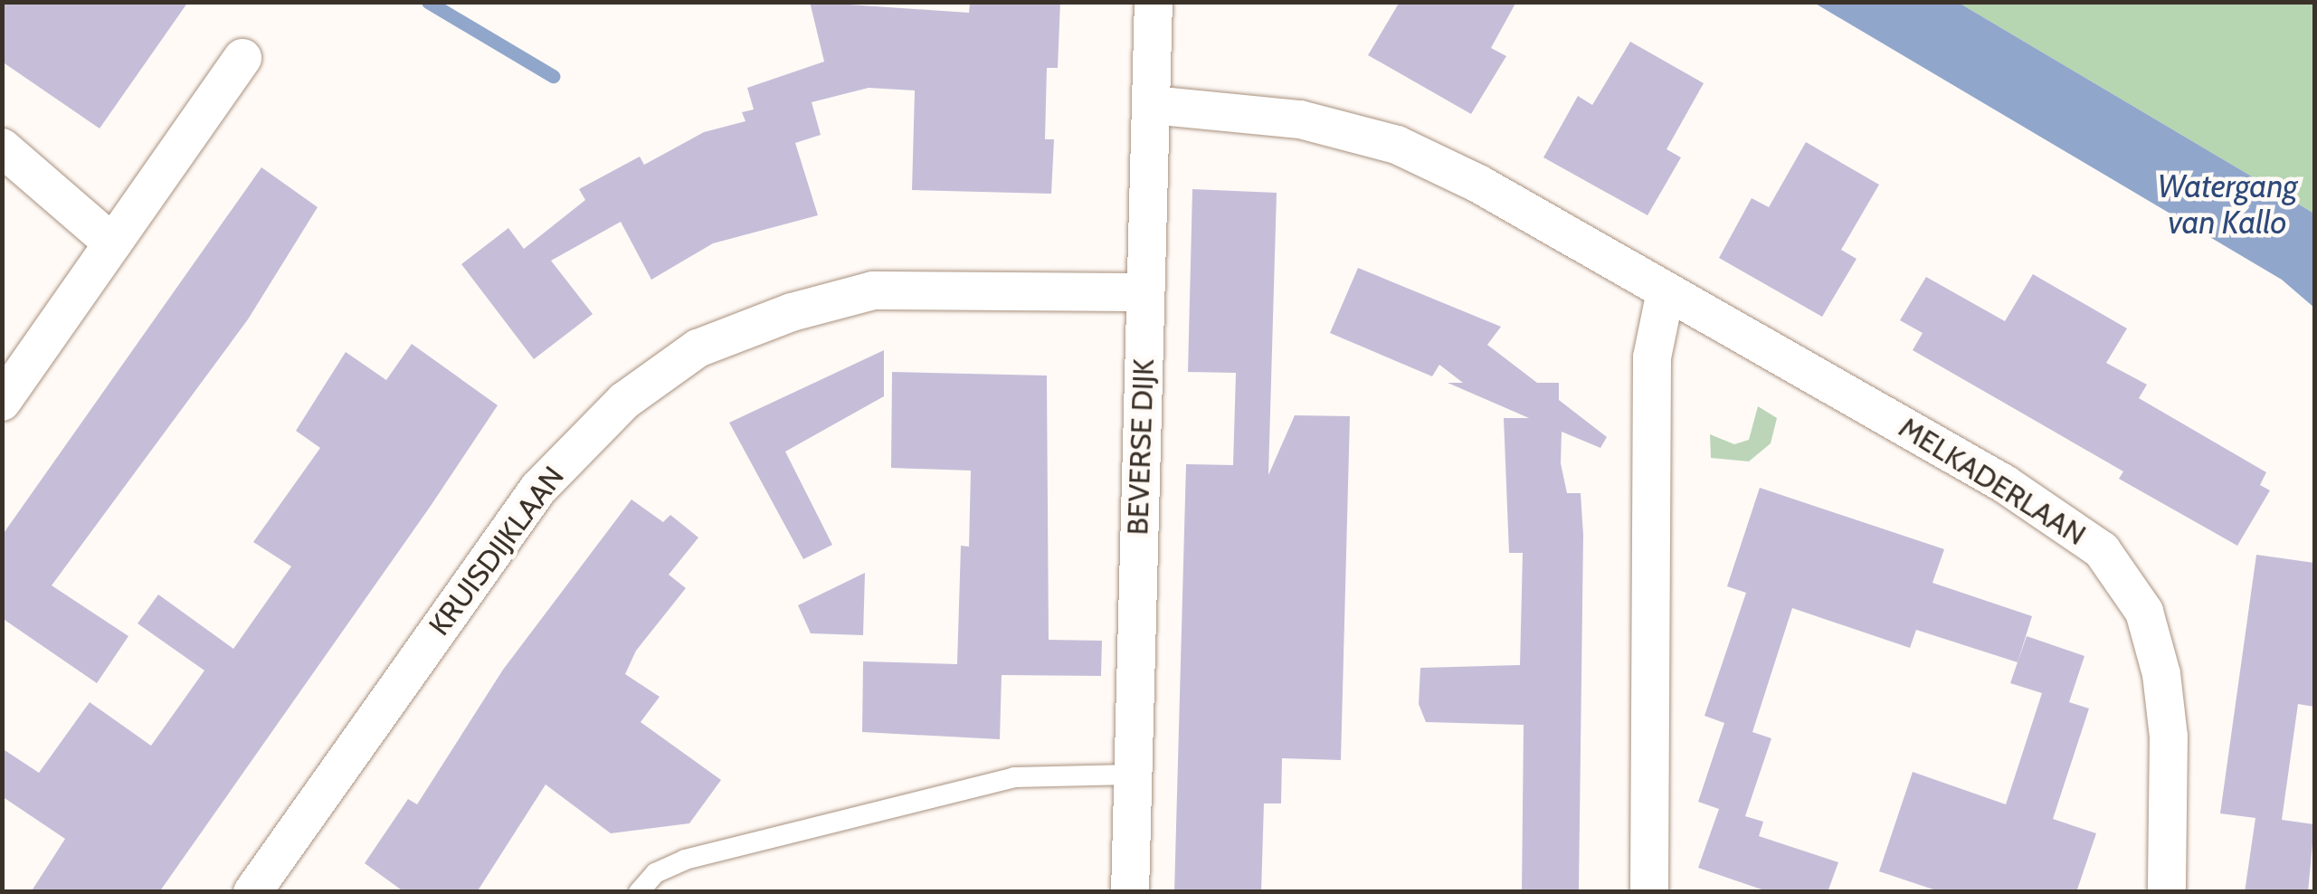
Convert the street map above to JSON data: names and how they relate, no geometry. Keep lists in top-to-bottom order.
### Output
{
  "streets": {
    "street": ["BEVERSE DIJK", "MELKADERLAAN", "KRUISDIJKLAAN"]
  },
  "crossings": [
    ["BEVERSE DIJK", "MELKADERLAAN"],
    ["BEVERSE DIJK", "KRUISDIJKLAAN"]
  ],
  "water": ["Watergang van Kallo"]
}
